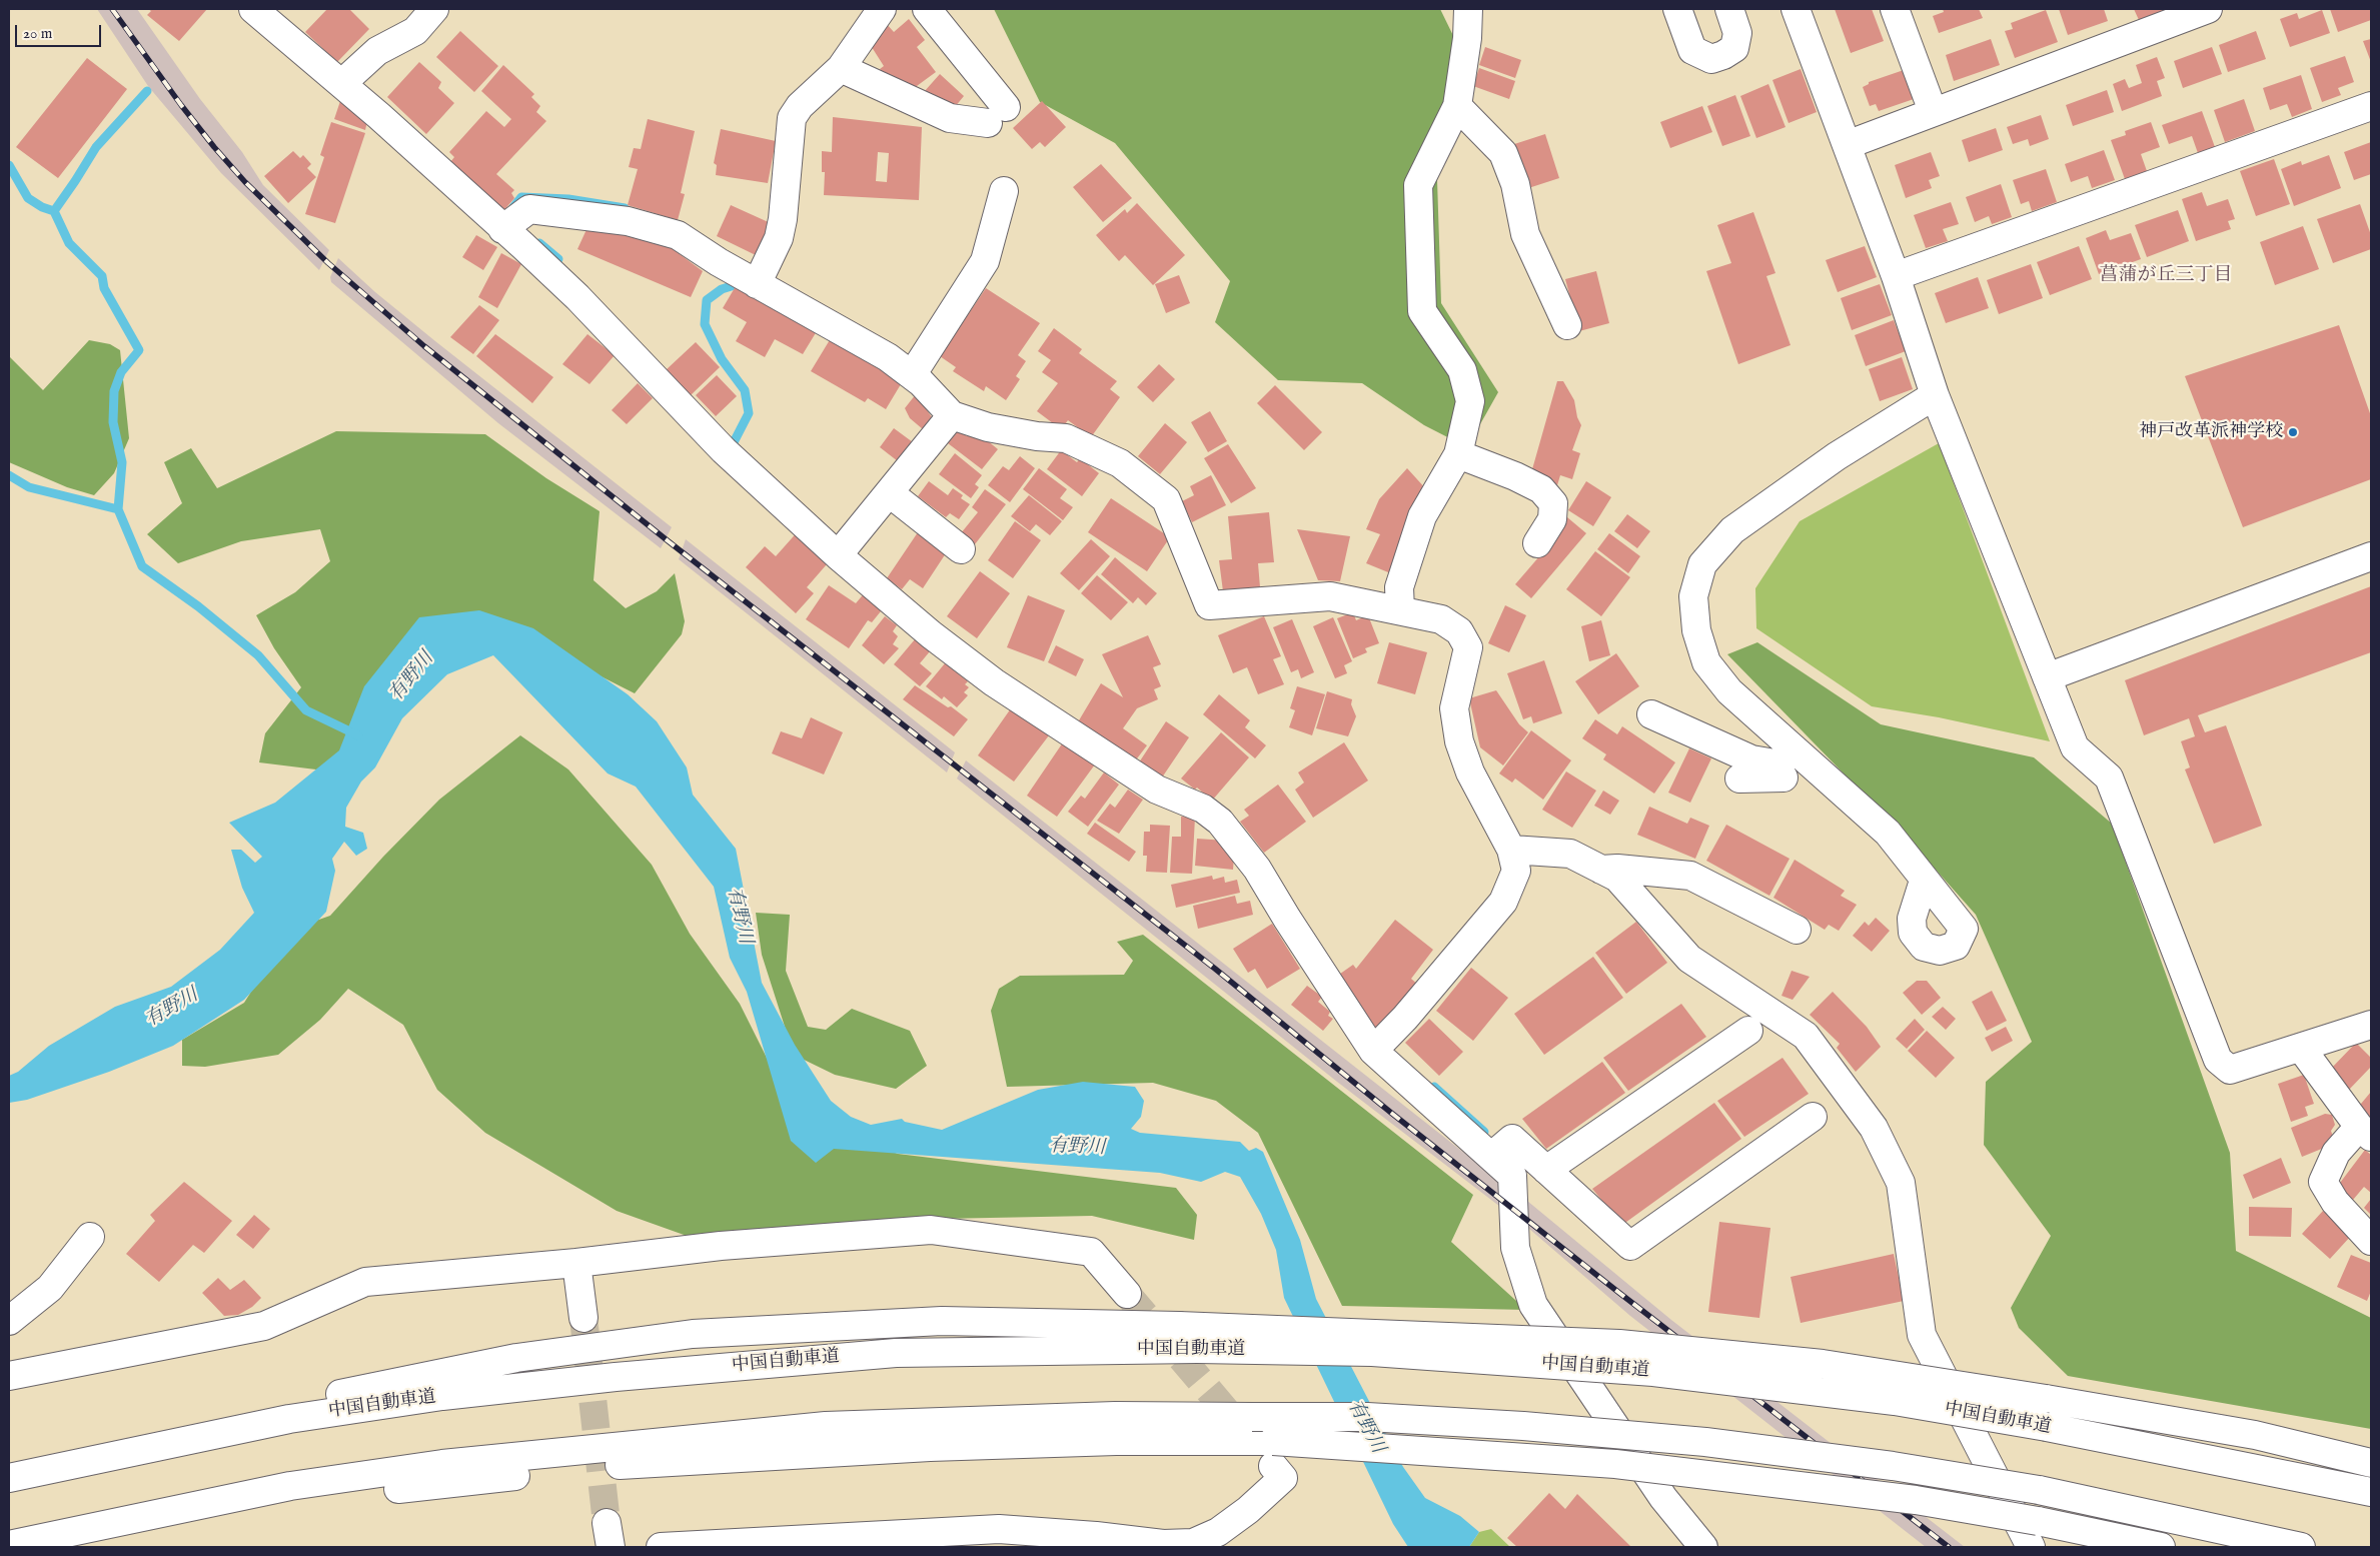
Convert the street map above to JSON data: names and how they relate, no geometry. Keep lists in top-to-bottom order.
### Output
{
  "streets": {
    "main road": ["中国自動車道"]
  },
  "districts": ["菖蒲が丘三丁目"],
  "water": ["有野川"],
  "places": ["神戸改革派神学校"],
  "scale_bar": "20 m"
}
